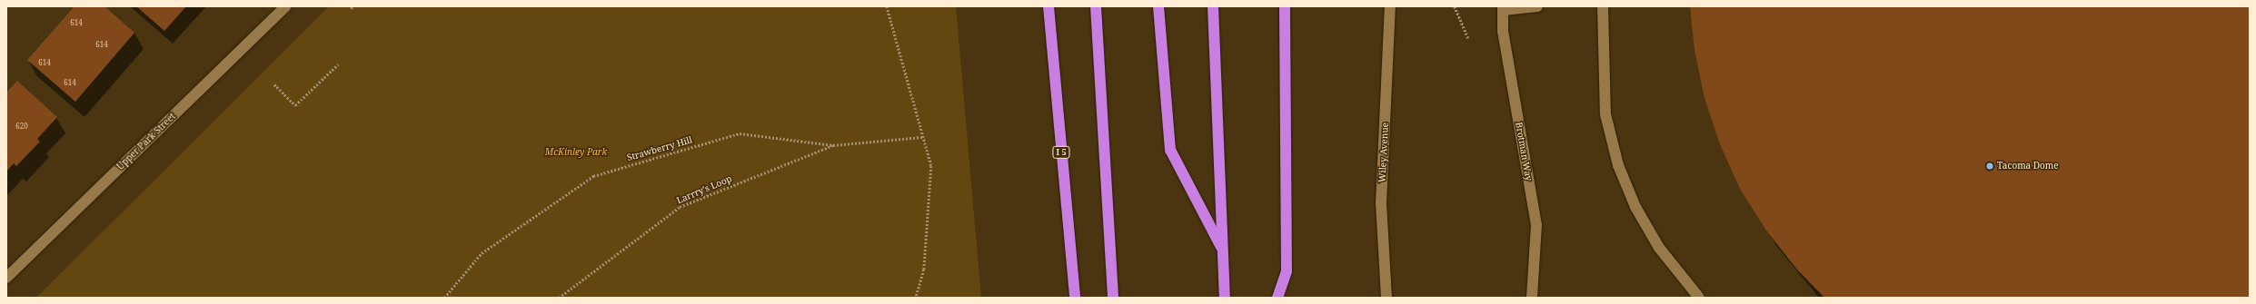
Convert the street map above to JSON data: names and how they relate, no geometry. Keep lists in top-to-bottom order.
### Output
{
  "streets": {
    "highway": ["I 5"],
    "street": ["Upper Park Street", "Brotman Way", "Wiley Avenue"],
    "path": ["Strawberry Hill", "Larrry's Loop"]
  },
  "crossings": [
    ["Strawberry Hill", "Larrry's Loop"]
  ],
  "parks": ["McKinley Park"],
  "places": ["Tacoma Dome"],
  "house_numbers": [
    "614",
    "614",
    "614",
    "614",
    "620"
  ]
}
